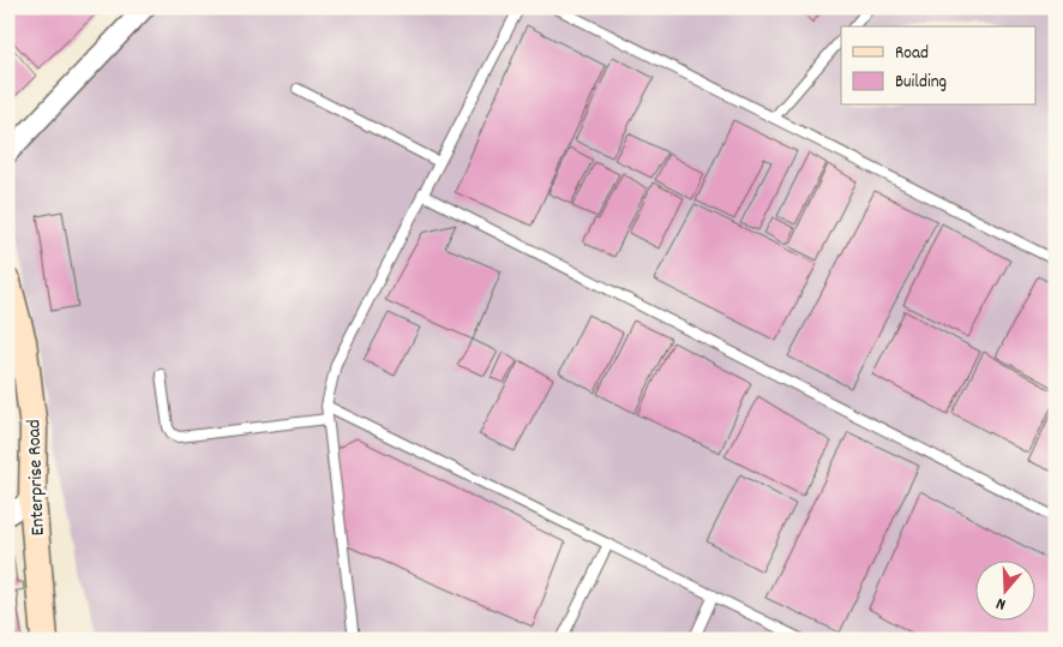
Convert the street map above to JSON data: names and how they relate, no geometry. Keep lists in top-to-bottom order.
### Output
{
  "streets": {
    "main road": ["Enterprise Road"]
  },
  "legend": ["Road", "Building"],
  "north": "bottom"
}
